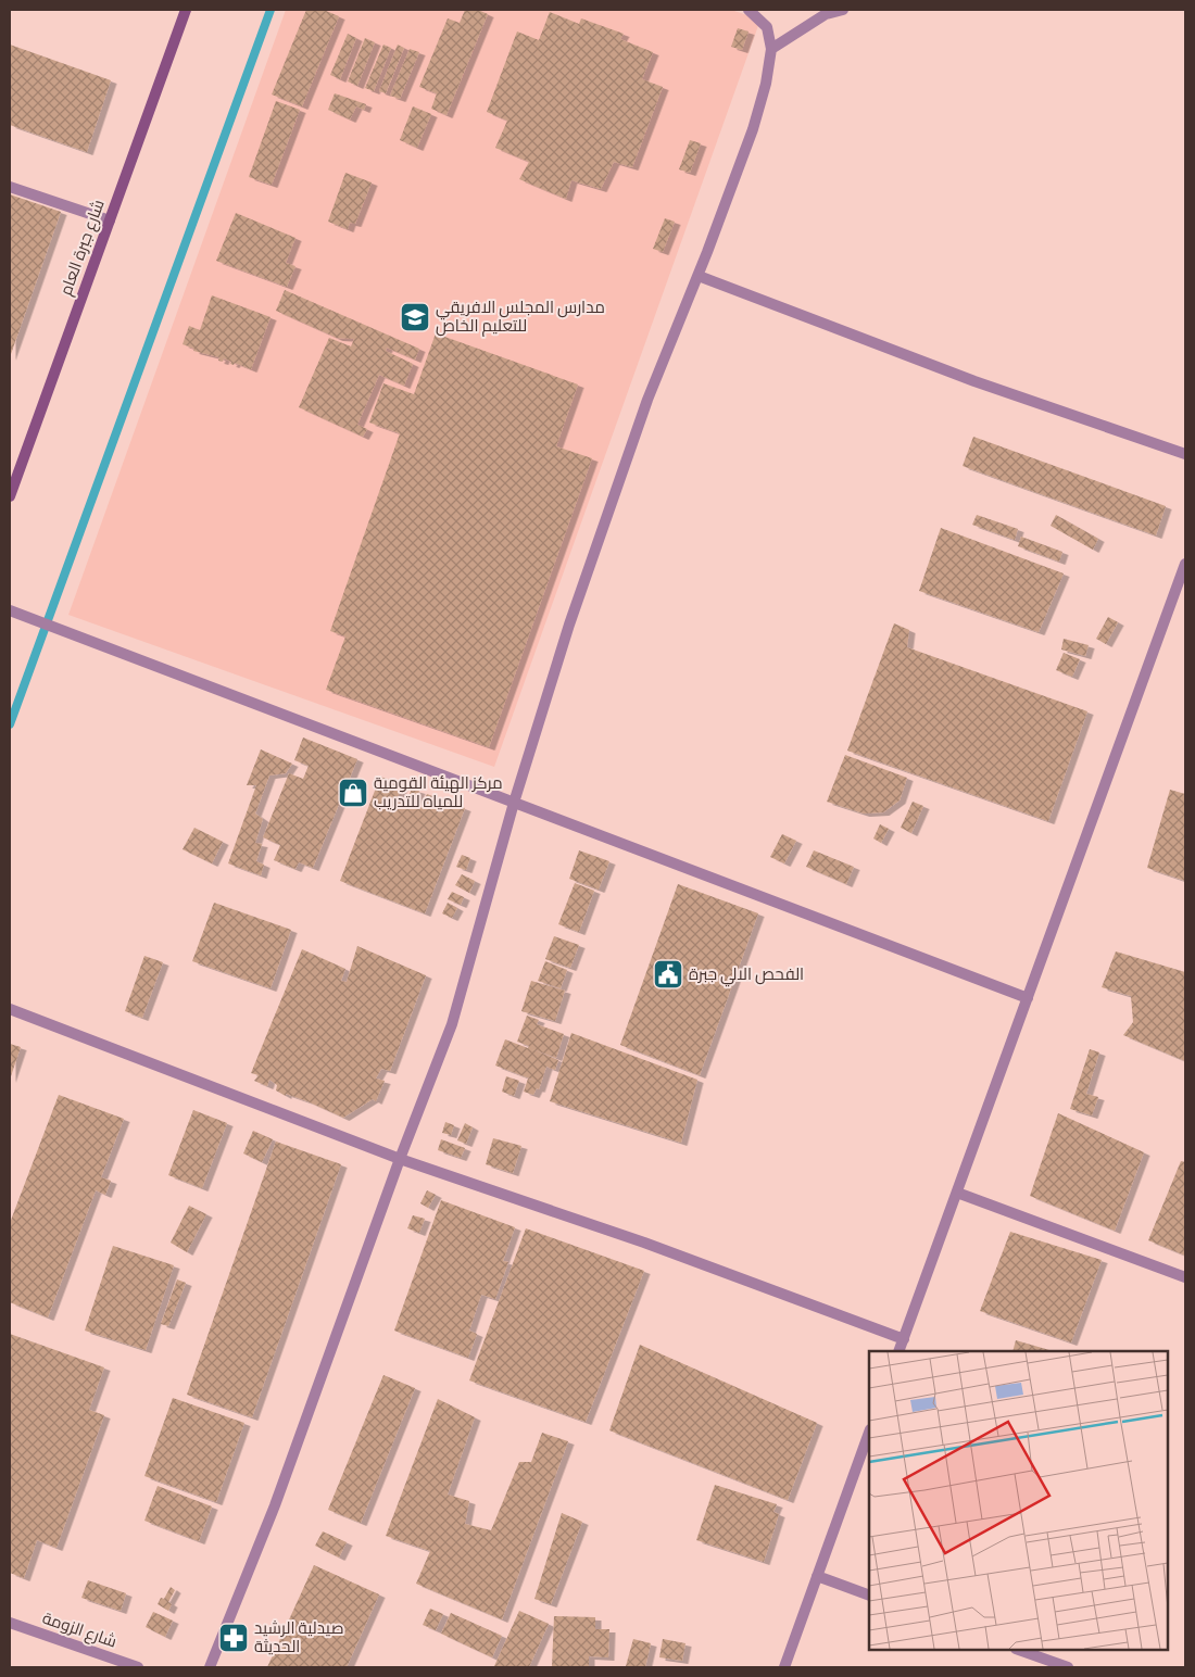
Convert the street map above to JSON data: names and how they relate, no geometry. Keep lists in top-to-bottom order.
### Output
{
  "streets": {
    "main road": ["شارع جبرة العام"],
    "street": ["شارع الزومة"]
  },
  "places": {
    "school or university": ["مدارس المجلس الافريقي للتعليم الخاص"],
    "shop": ["مركز الهيئة القومية للمياه للتدريب"],
    "public building": ["الفحص الالي جبرة"],
    "pharmacy": ["صيدلية الرشيد الحديثة"]
  }
}
